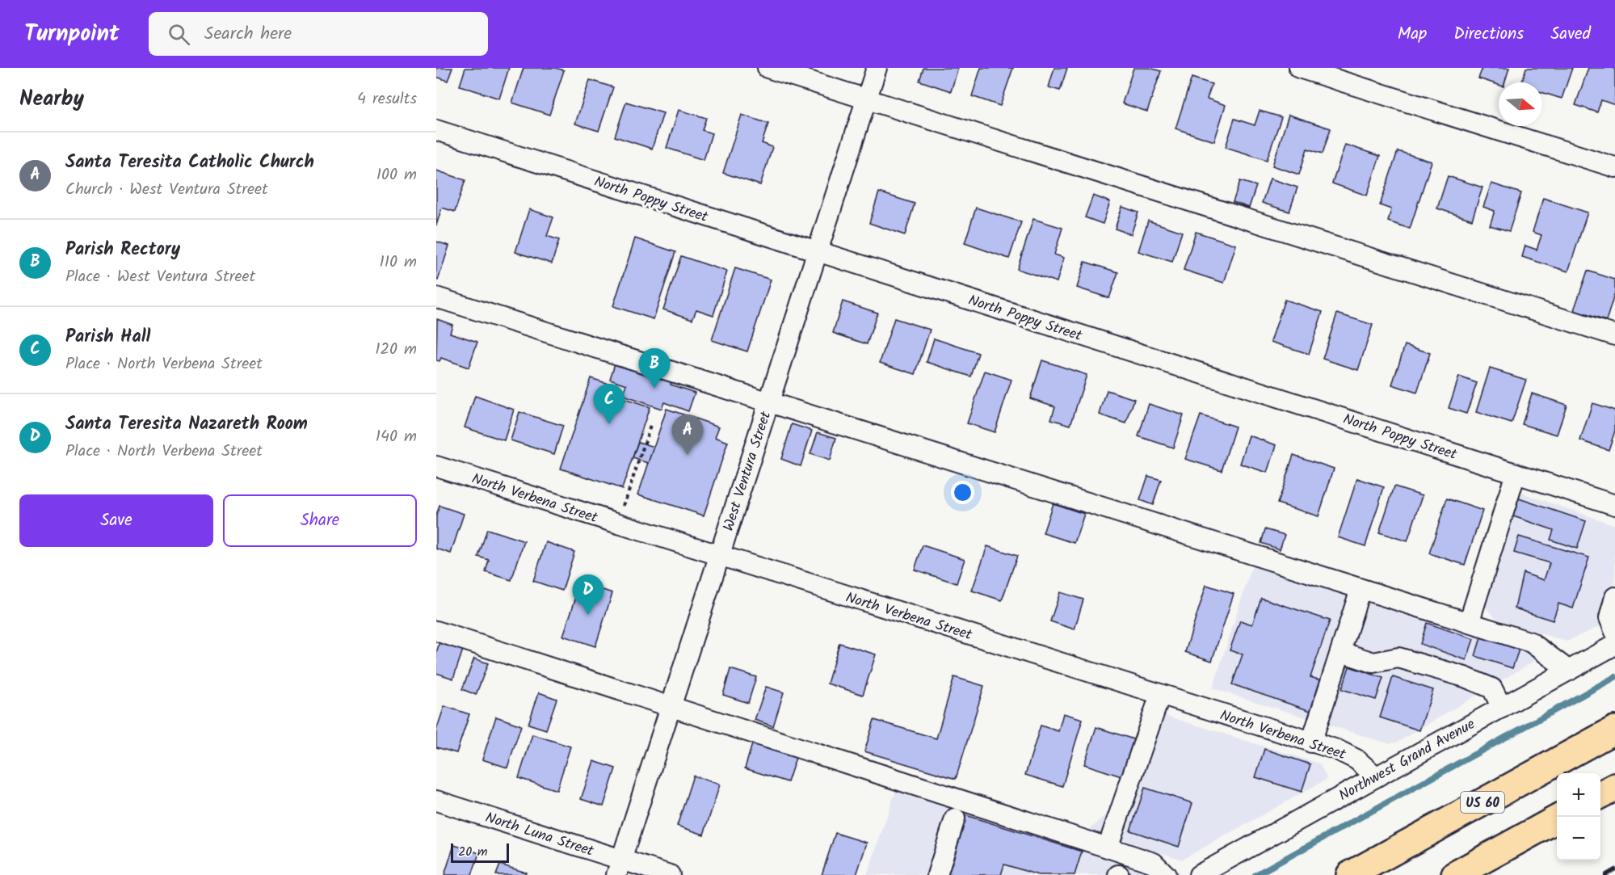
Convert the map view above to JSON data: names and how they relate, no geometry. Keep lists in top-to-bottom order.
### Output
{
  "streets": {
    "highway": ["US 60"],
    "street": [
      "North Poppy Street",
      "West Ventura Street",
      "North Verbena Street",
      "Northwest Grand Avenue",
      "North Luna Street"
    ]
  },
  "crossings": [
    ["North Poppy Street", "West Ventura Street"],
    ["West Ventura Street", "North Verbena Street"],
    ["West Ventura Street", "North Luna Street"],
    ["North Verbena Street", "Northwest Grand Avenue"]
  ],
  "scale_bar": "20 m",
  "north": "right",
  "page": {
    "header": "Turnpoint",
    "search": "Search here",
    "nav": ["Map", "Directions", "Saved"],
    "heading": ["Nearby", "4 results"],
    "list": [
      {
        "mark": "A",
        "name": "Santa Teresita Catholic Church",
        "note": "Church · West Ventura Street",
        "value": "100 m"
      },
      {
        "mark": "B",
        "name": "Parish Rectory",
        "note": "Place · West Ventura Street",
        "value": "110 m"
      },
      {
        "mark": "C",
        "name": "Parish Hall",
        "note": "Place · North Verbena Street",
        "value": "120 m"
      },
      {
        "mark": "D",
        "name": "Santa Teresita Nazareth Room",
        "note": "Place · North Verbena Street",
        "value": "140 m"
      }
    ],
    "pins": [
      "B",
      "C",
      "A",
      "D"
    ],
    "buttons": ["Save", "Share"],
    "map_buttons": ["+", "−"],
    "scale": "20 m"
  }
}
